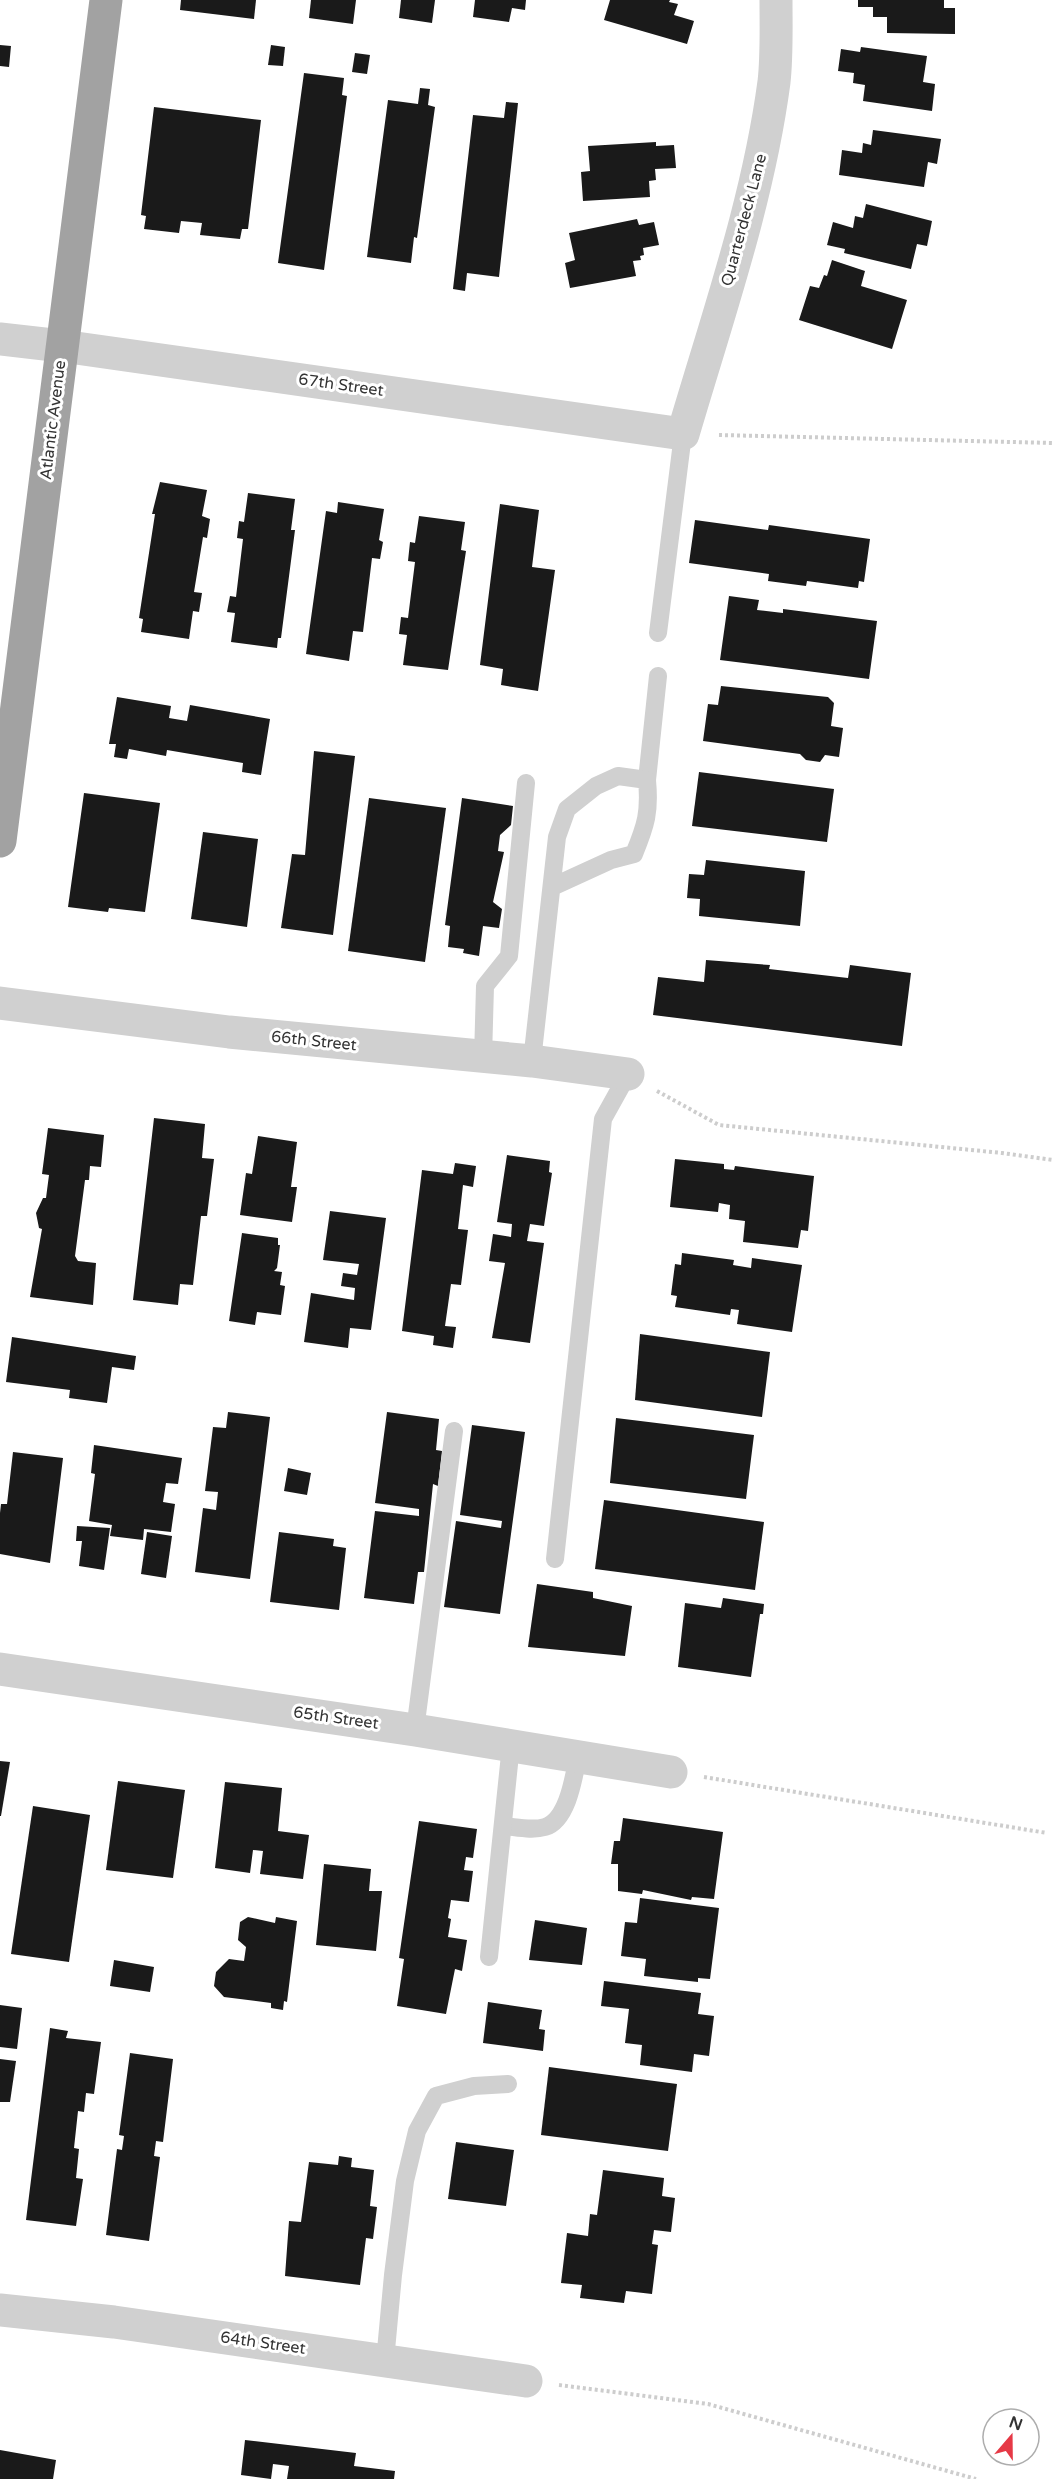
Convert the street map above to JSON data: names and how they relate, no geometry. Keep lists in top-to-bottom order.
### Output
{
  "streets": {
    "highway": ["Atlantic Avenue"],
    "street": [
      "Quarterdeck Lane",
      "67th Street",
      "66th Street",
      "65th Street",
      "64th Street"
    ]
  },
  "crossings": [
    ["Quarterdeck Lane", "67th Street"],
    ["67th Street", "Atlantic Avenue"]
  ],
  "north": "top"
}
